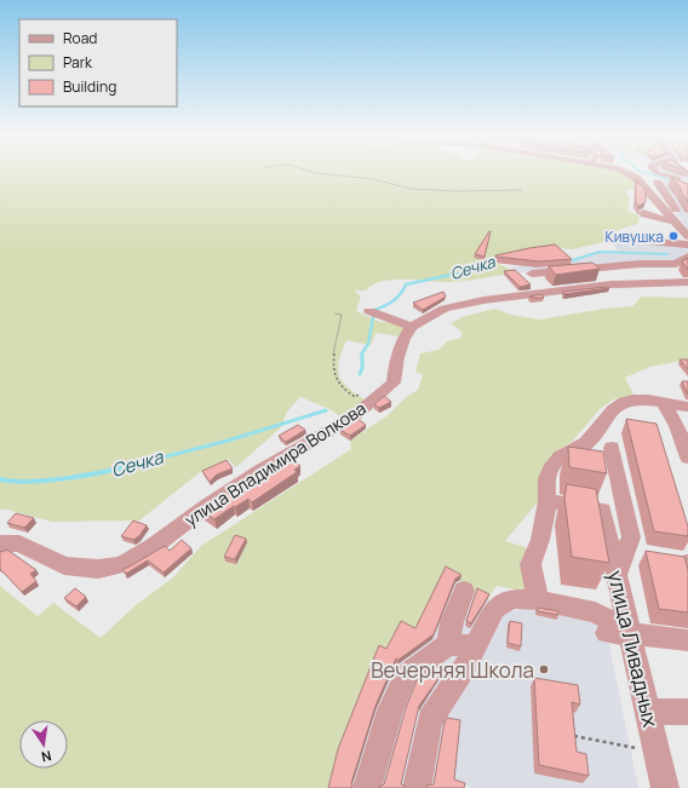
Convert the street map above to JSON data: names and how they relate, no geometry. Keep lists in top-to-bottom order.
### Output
{
  "streets": {
    "street": ["улица Владимира Волкова", "улица Ливадных"]
  },
  "water": ["Сечка"],
  "places": ["Кивушка", "Вечерняя Школа"],
  "legend": ["Road", "Park", "Building"],
  "north": "bottom"
}
